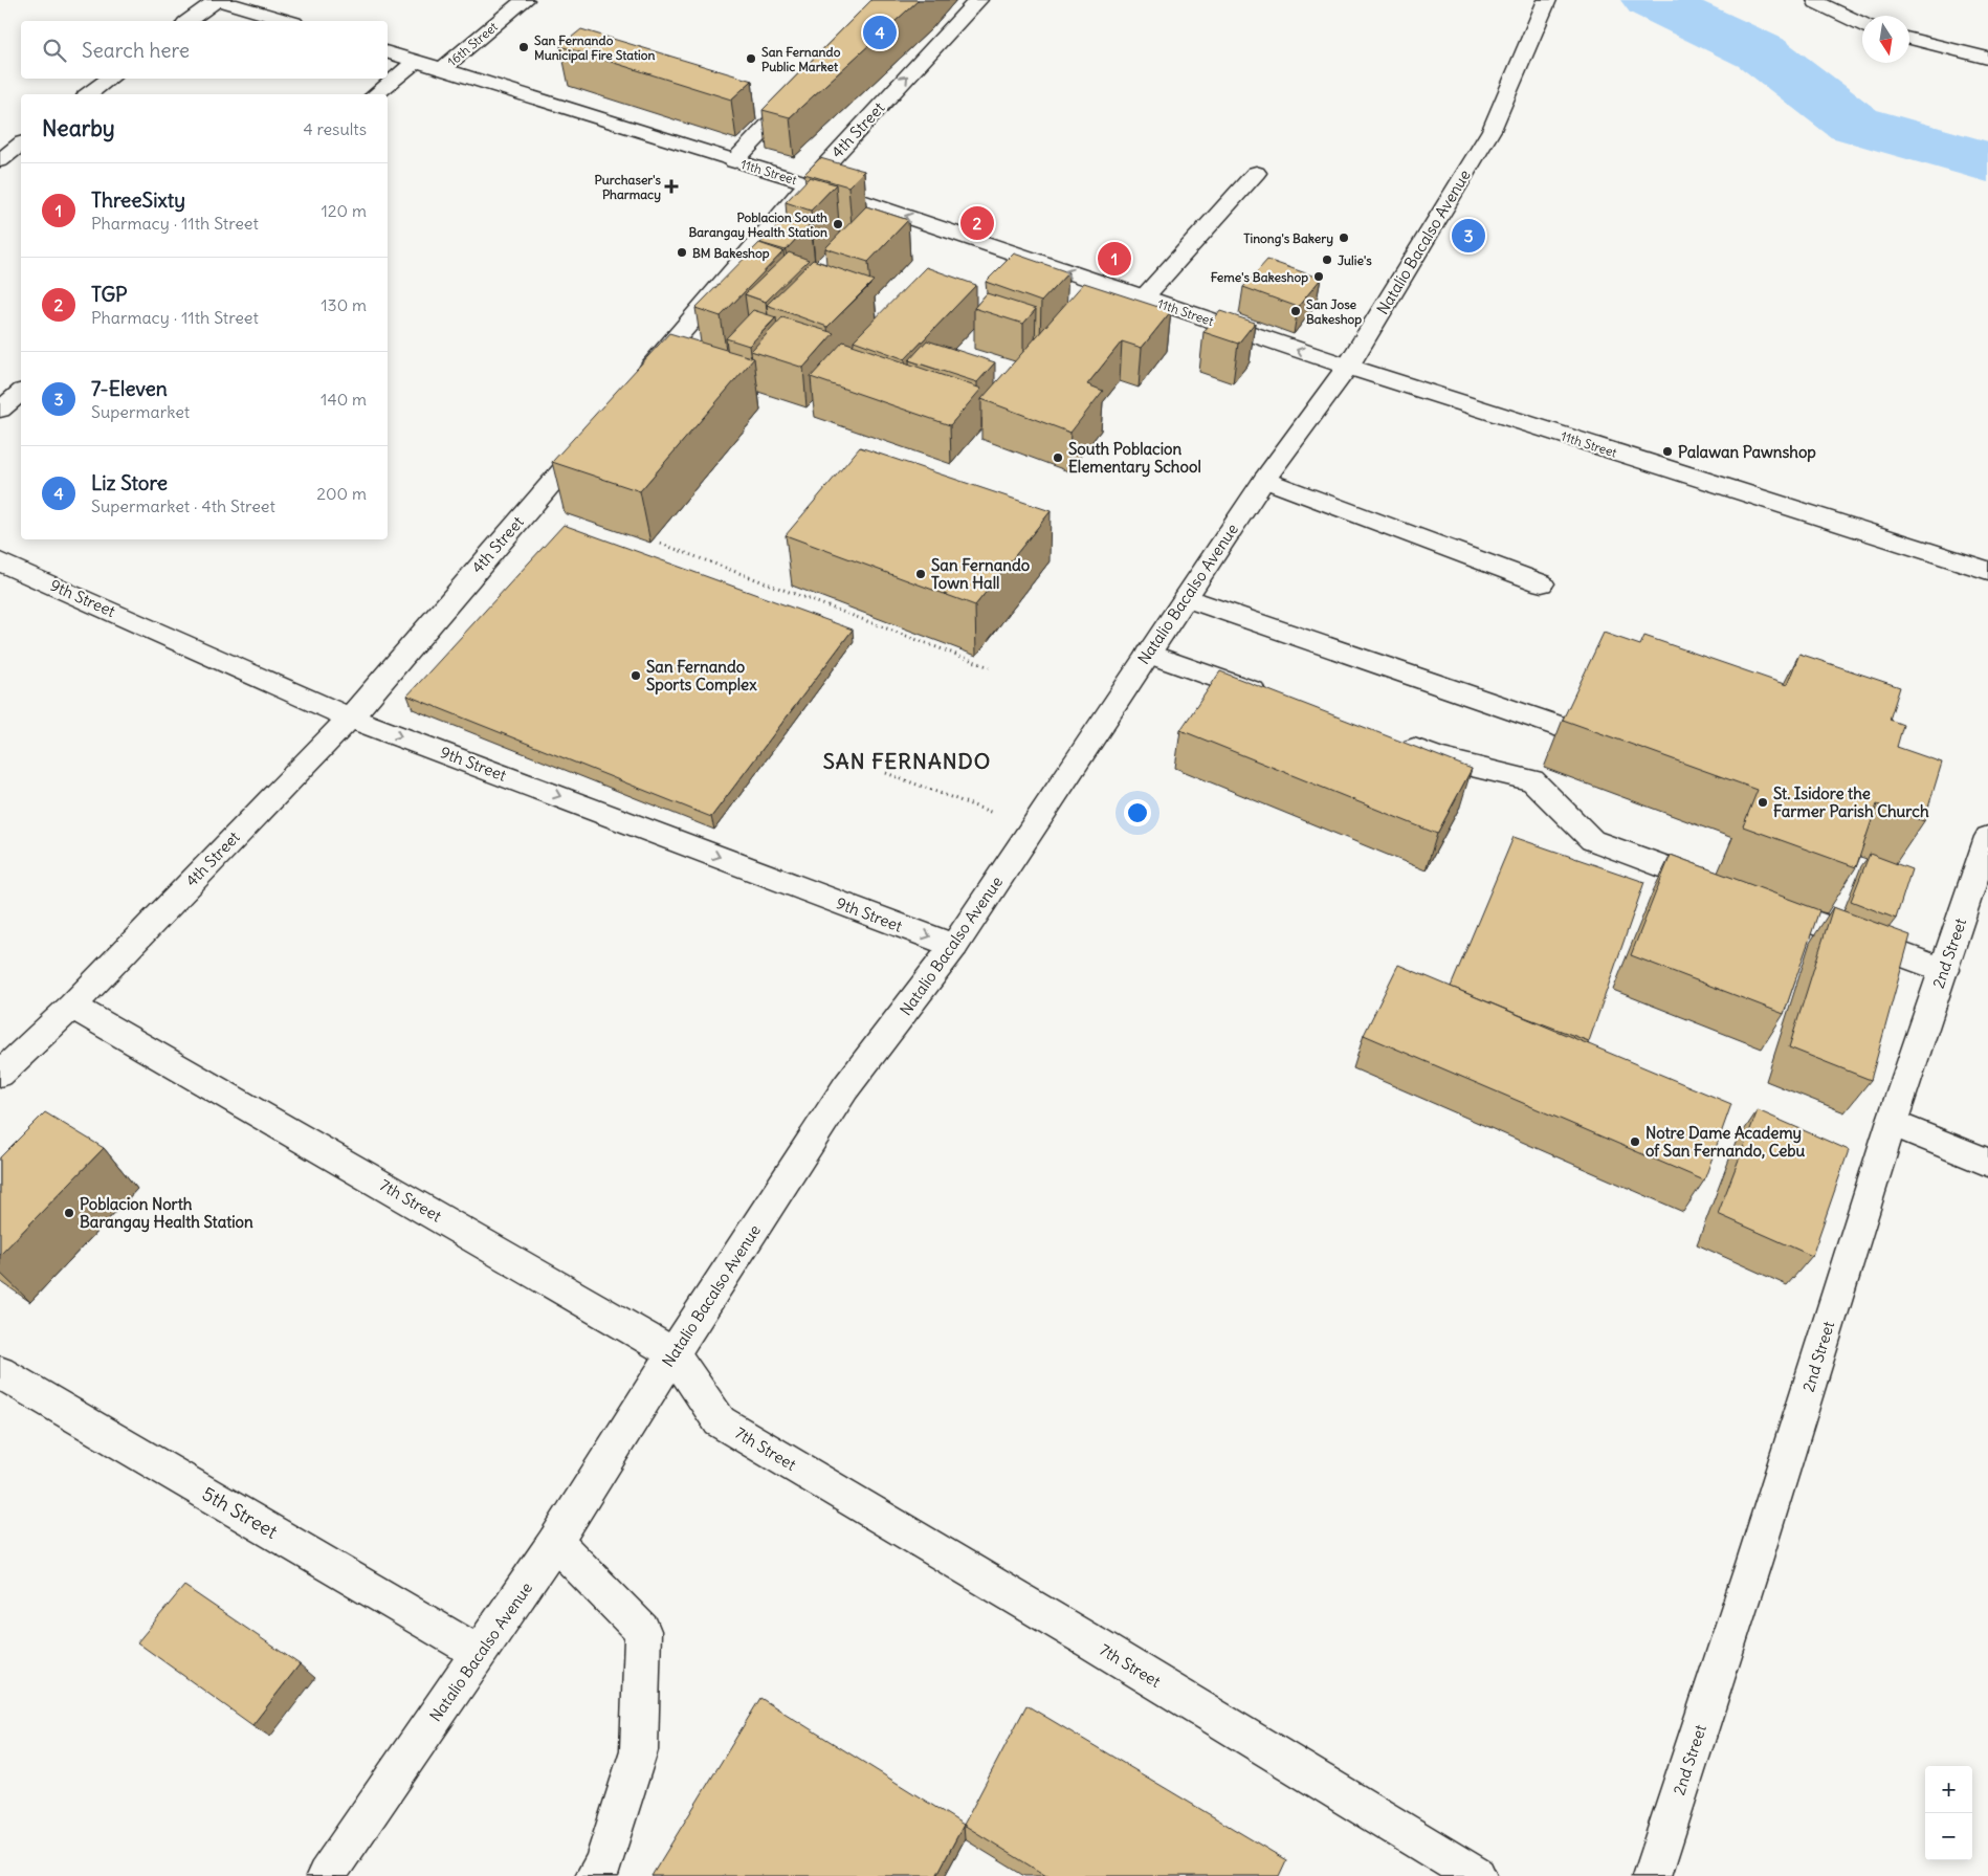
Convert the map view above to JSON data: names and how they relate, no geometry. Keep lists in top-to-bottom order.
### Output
{
  "streets": {
    "main road": [
      "16th Street",
      "4th Street",
      "11th Street",
      "Natalio Bacalso Avenue",
      "9th Street",
      "2nd Street",
      "7th Street",
      "5th Street"
    ]
  },
  "crossings": [
    ["16th Street", "11th Street"],
    ["4th Street", "11th Street"],
    ["4th Street", "9th Street"],
    ["4th Street", "7th Street"],
    ["11th Street", "Natalio Bacalso Avenue"],
    ["Natalio Bacalso Avenue", "9th Street"],
    ["Natalio Bacalso Avenue", "7th Street"],
    ["Natalio Bacalso Avenue", "5th Street"]
  ],
  "one_way": ["9th Street"],
  "districts": ["SAN FERNANDO"],
  "places": {
    "other": [
      "San Fernando Municipal Fire Station",
      "San Fernando Public Market",
      "Poblacion South Barangay Health Station",
      "Tinong's Bakery",
      "BM Bakeshop",
      "Julie's",
      "Feme's Bakeshop",
      "San Jose Bakeshop",
      "Palawan Pawnshop",
      "South Poblacion Elementary School",
      "San Fernando Town Hall",
      "San Fernando Sports Complex",
      "St. Isidore the Farmer Parish Church",
      "Notre Dame Academy of San Fernando, Cebu",
      "Poblacion North Barangay Health Station"
    ],
    "health": ["Purchaser's Pharmacy"]
  },
  "north": "bottom",
  "page": {
    "pins": [
      "4",
      "2",
      "3",
      "1"
    ],
    "search": "Search here",
    "heading": ["Nearby", "4 results"],
    "list": [
      {
        "mark": "1",
        "name": "ThreeSixty",
        "note": "Pharmacy · 11th Street",
        "value": "120 m"
      },
      {
        "mark": "2",
        "name": "TGP",
        "note": "Pharmacy · 11th Street",
        "value": "130 m"
      },
      {
        "mark": "3",
        "name": "7-Eleven",
        "note": "Supermarket",
        "value": "140 m"
      },
      {
        "mark": "4",
        "name": "Liz Store",
        "note": "Supermarket · 4th Street",
        "value": "200 m"
      }
    ],
    "map_buttons": ["+", "−"]
  }
}
